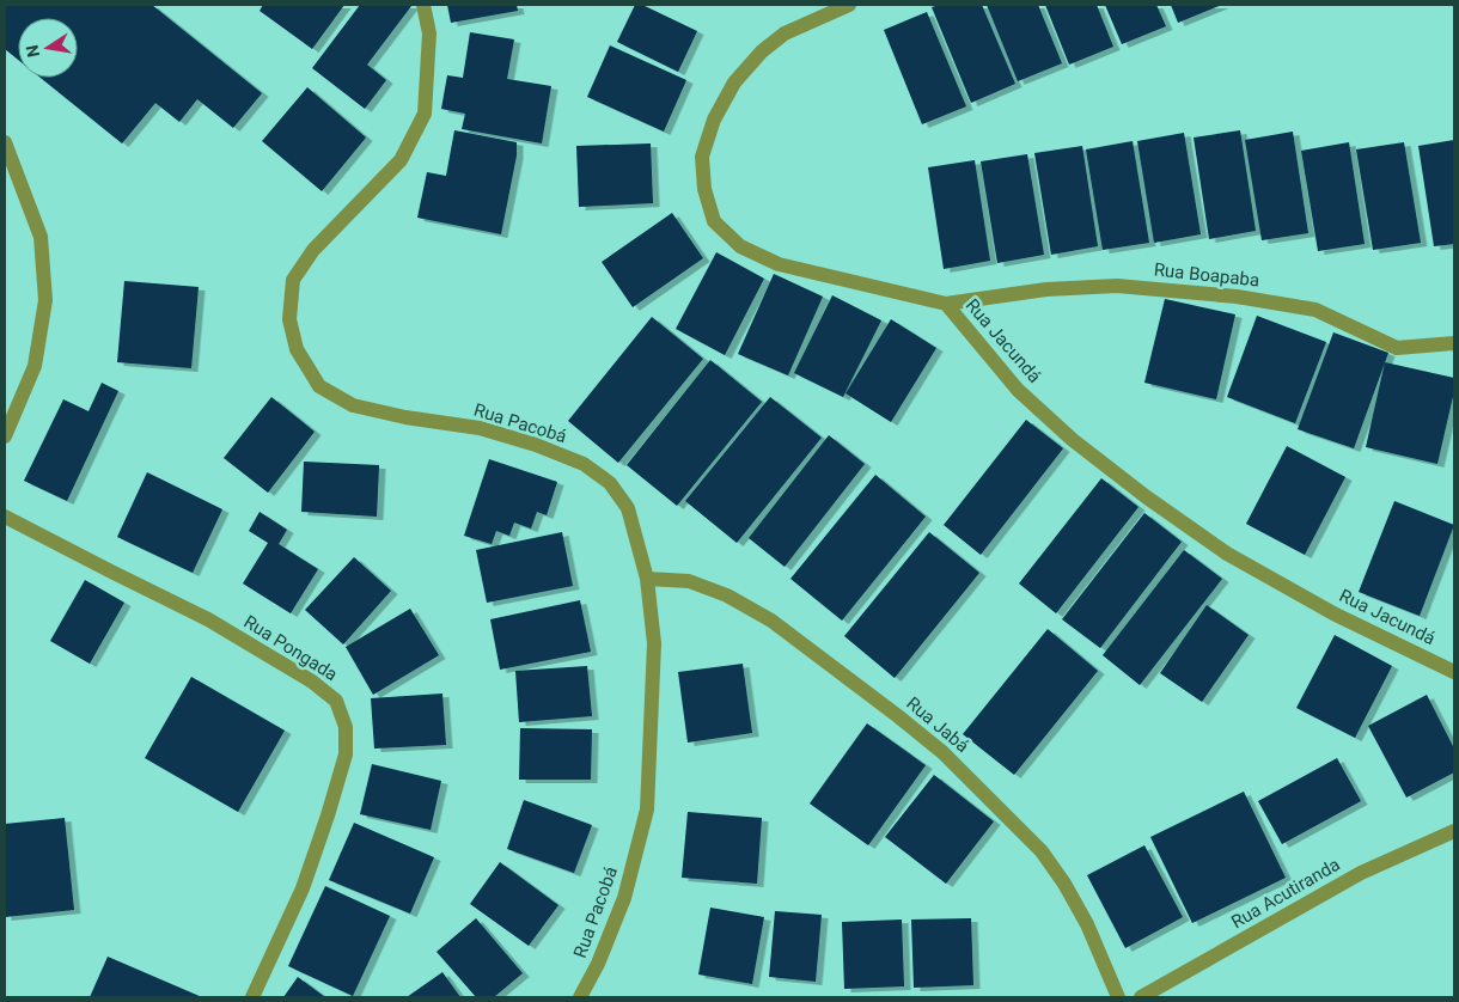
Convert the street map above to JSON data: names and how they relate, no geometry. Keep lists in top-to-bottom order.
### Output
{
  "streets": {
    "street": [
      "Rua Boapaba",
      "Rua Jacundá",
      "Rua Pacobá",
      "Rua Pongada",
      "Rua Jabá",
      "Rua Acutiranda"
    ]
  },
  "crossings": [
    ["Rua Boapaba", "Rua Jacundá"],
    ["Rua Pacobá", "Rua Jabá"]
  ],
  "north": "left"
}
